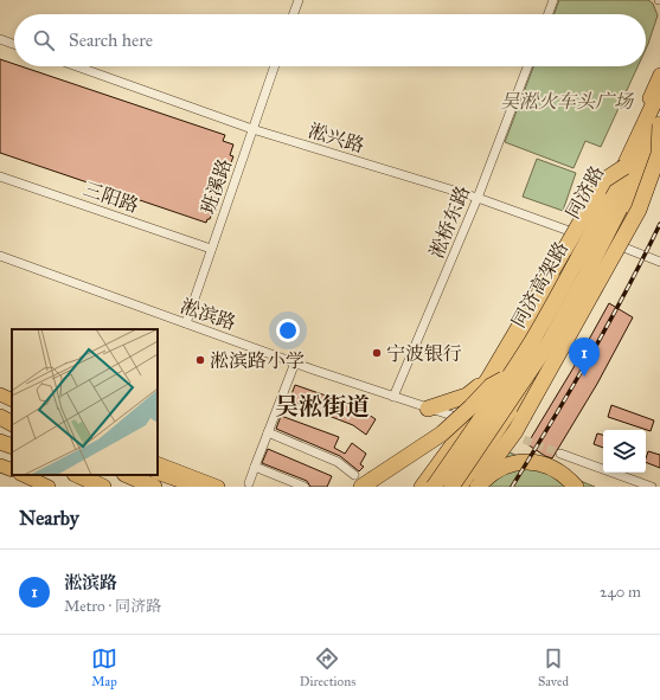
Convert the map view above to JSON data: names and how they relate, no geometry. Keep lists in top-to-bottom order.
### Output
{
  "streets": {
    "highway": ["同济高架路"],
    "main road": ["同济路"],
    "street": [
      "淞兴路",
      "班溪路",
      "三阳路",
      "淞桥东路",
      "淞滨路"
    ]
  },
  "crossings": [
    ["淞兴路", "班溪路"],
    ["淞兴路", "同济路"],
    ["淞兴路", "淞桥东路"],
    ["班溪路", "三阳路"],
    ["班溪路", "淞滨路"],
    ["同济路", "淞滨路"],
    ["淞桥东路", "淞滨路"]
  ],
  "districts": ["吴淞街道"],
  "parks": ["吴淞火车头广场"],
  "places": ["宁波银行", "淞滨路小学"],
  "page": {
    "search": "Search here",
    "pins": "1",
    "heading": "Nearby",
    "list": [
      {
        "mark": "1",
        "name": "淞滨路",
        "note": "Metro · 同济路",
        "value": "240 m"
      }
    ],
    "nav": ["Map", "Directions", "Saved"]
  }
}
